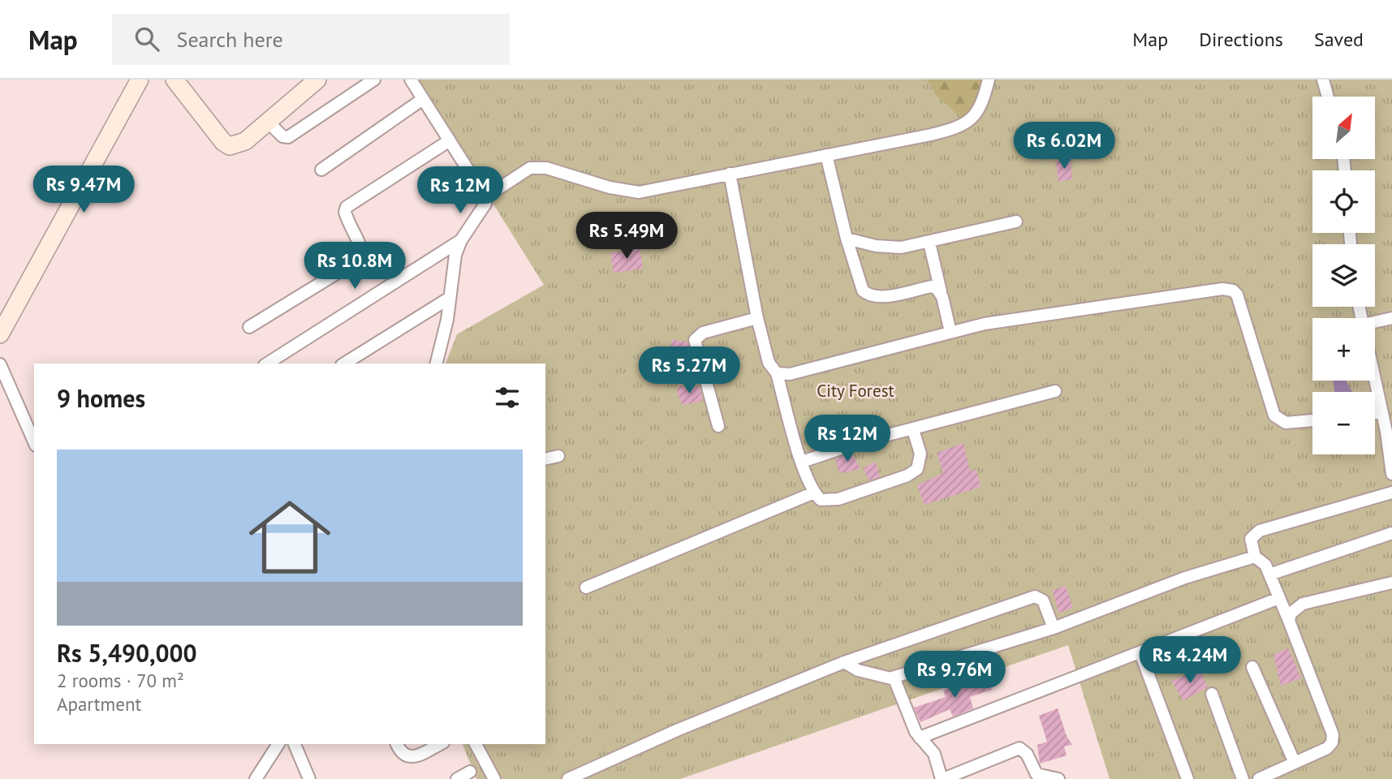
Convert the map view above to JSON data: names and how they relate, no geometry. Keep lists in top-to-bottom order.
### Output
{
  "parks": ["City Forest"],
  "north": "top right",
  "page": {
    "header": "Map",
    "search": "Search here",
    "nav": ["Map", "Directions", "Saved"],
    "map_buttons": ["+", "−"],
    "price": [
      "Rs 6.02M",
      "Rs 9.47M",
      "Rs 12M",
      "Rs 5.49M",
      "Rs 10.8M",
      "Rs 5.27M",
      "Rs 12M",
      "Rs 4.24M",
      "Rs 9.76M"
    ],
    "heading": "9 homes",
    "list": [
      {
        "name": "Rs 5,490,000",
        "note": "2 rooms · 70 m² · Apartment"
      }
    ]
  }
}
